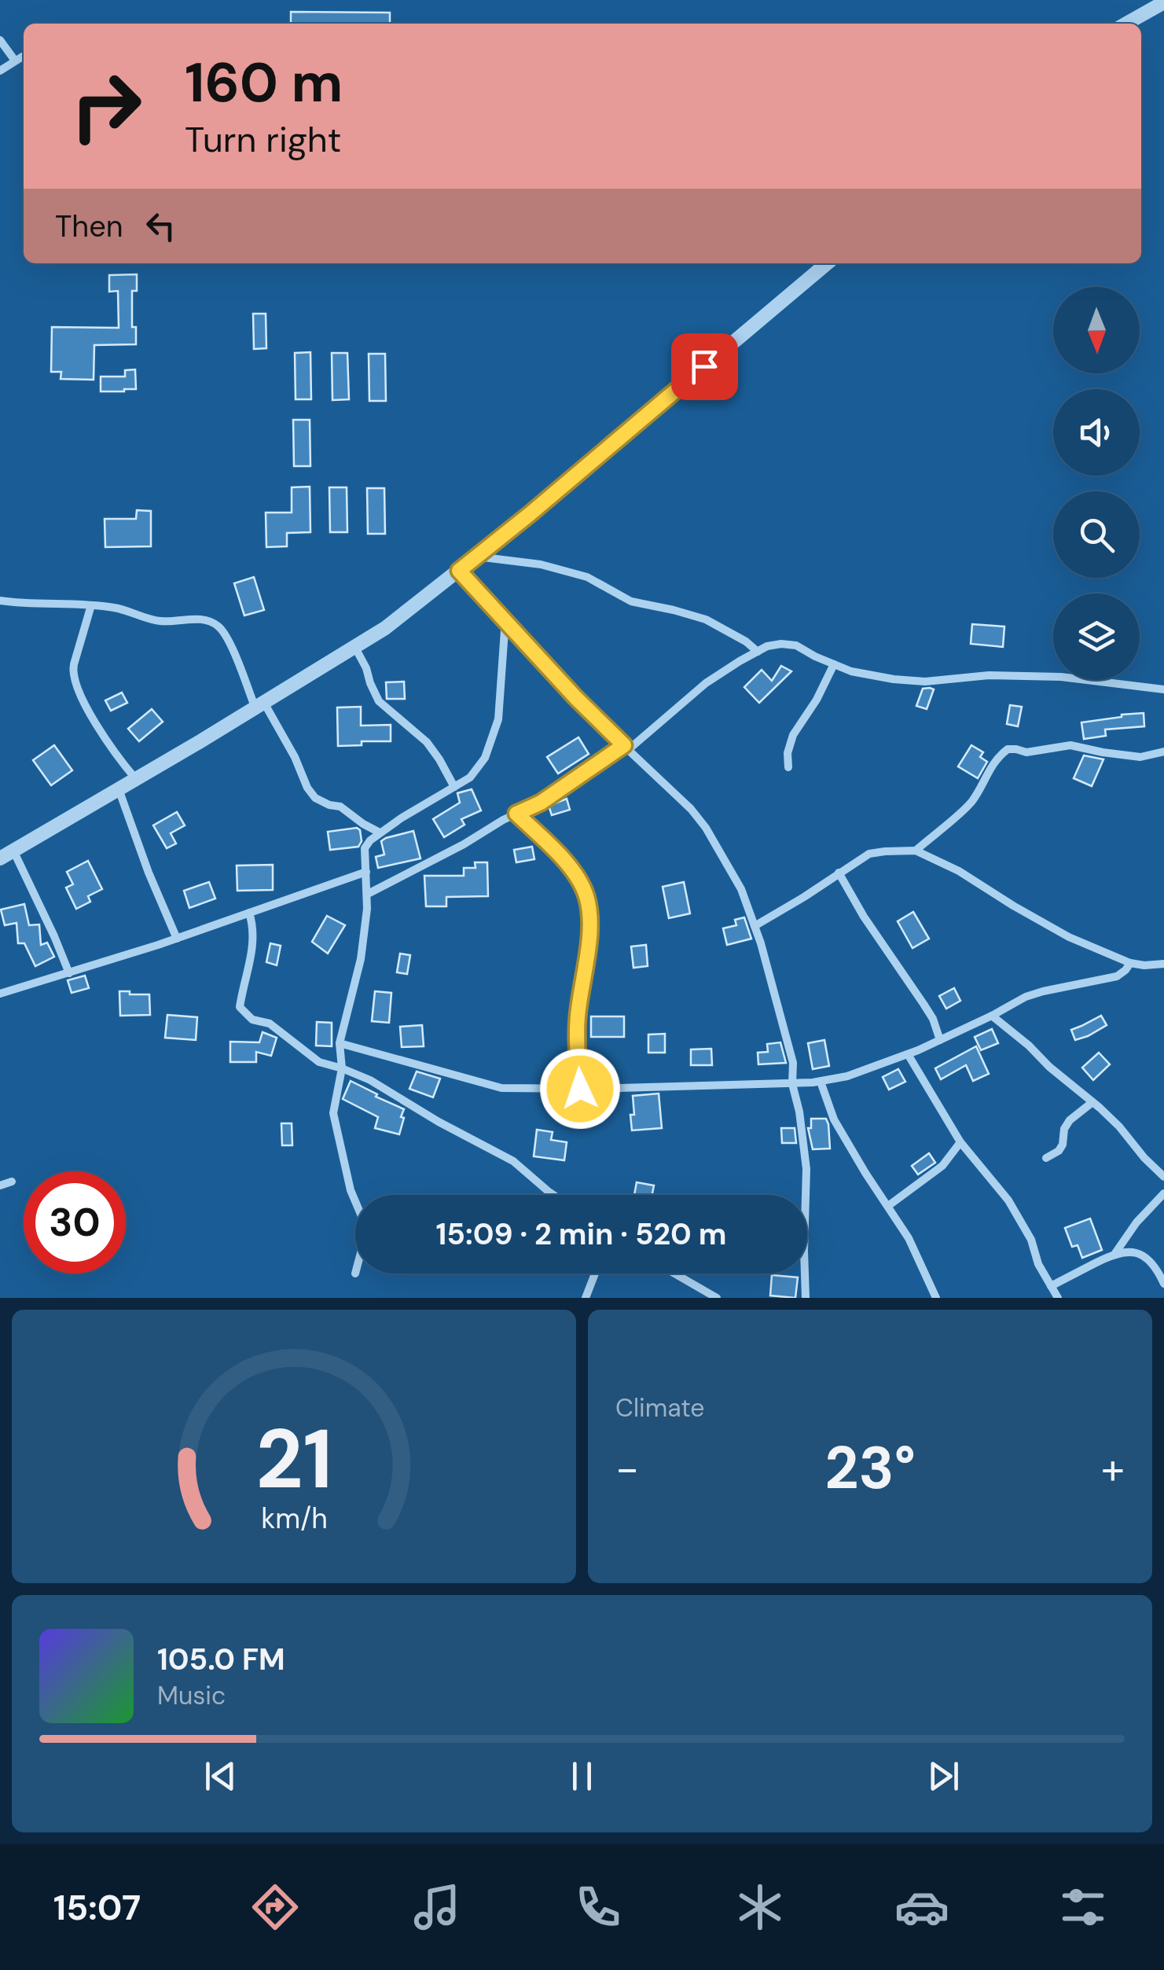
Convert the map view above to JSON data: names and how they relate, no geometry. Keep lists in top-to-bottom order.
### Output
{
  "north": "bottom",
  "page": {
    "turn": ["160 m", "Turn right"],
    "then": "Then",
    "limit": "30",
    "trip": "15:09 · 2 min · 520 m",
    "tile": "Climate",
    "heat": ["−", "23°", "+"],
    "song": ["105.0 FM", "Music"],
    "tabs": "15:07",
    "gauge": ["21", "km/h"]
  }
}
